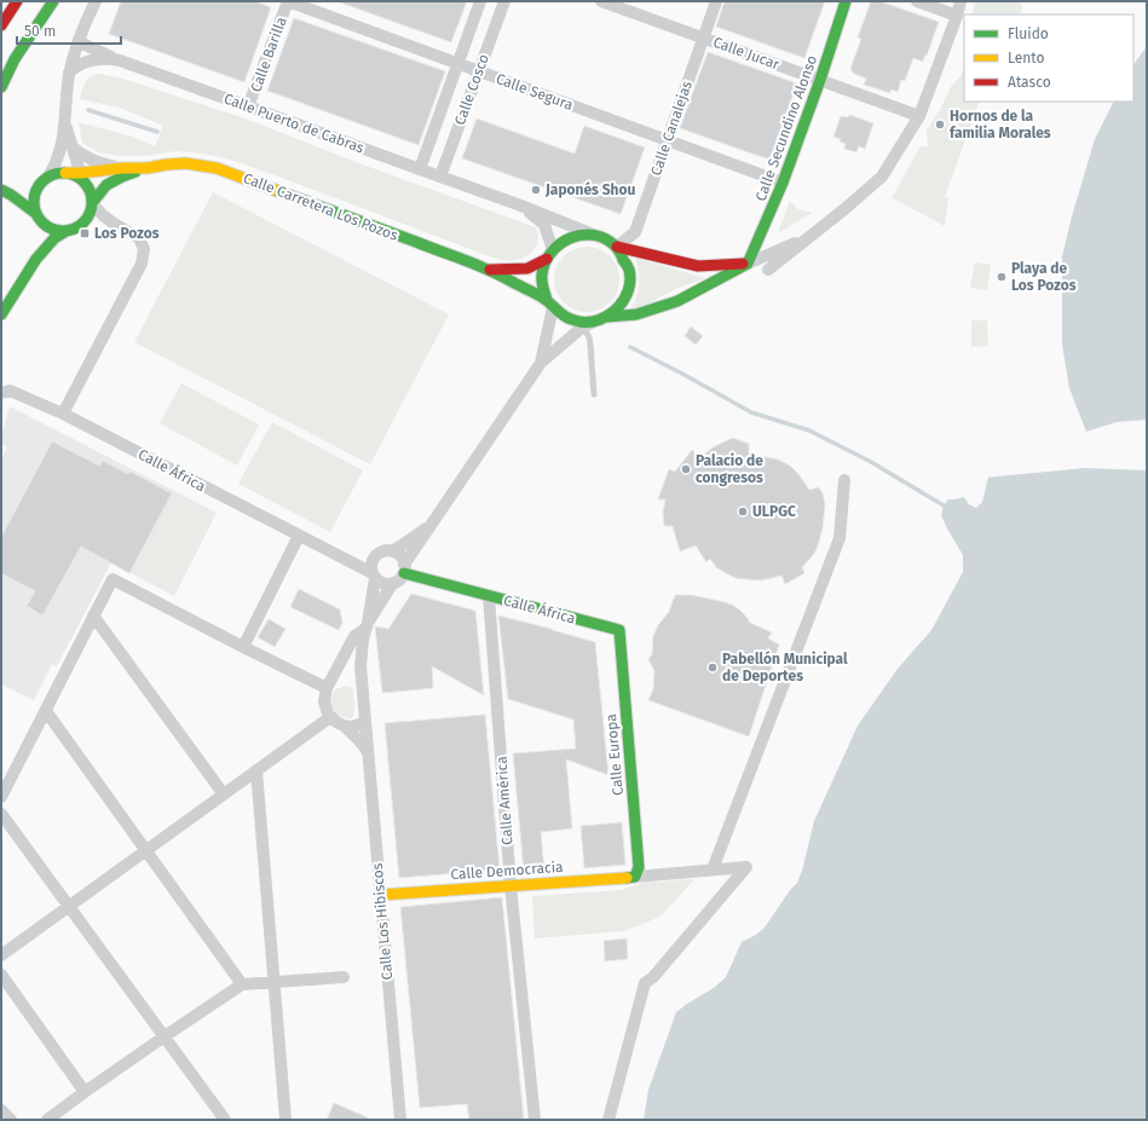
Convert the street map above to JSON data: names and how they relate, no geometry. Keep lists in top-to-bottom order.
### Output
{
  "streets": {
    "main road": [
      "Calle Secundino Alonso",
      "Calle Carretera Los Pozos",
      "Calle África",
      "Calle Europa",
      "Calle Democracia"
    ],
    "street": [
      "Calle Jucar",
      "Calle Barilla",
      "Calle Cosco",
      "Calle Segura",
      "Calle Puerto de Cabras",
      "Calle Canalejas",
      "Calle América",
      "Calle Los Hibiscos"
    ]
  },
  "crossings": [
    ["Calle Jucar", "Calle Canalejas"],
    ["Calle Jucar", "Calle Secundino Alonso"],
    ["Calle Barilla", "Calle Segura"],
    ["Calle Barilla", "Calle Puerto de Cabras"],
    ["Calle Cosco", "Calle Segura"],
    ["Calle Cosco", "Calle Puerto de Cabras"],
    ["Calle Segura", "Calle Canalejas"],
    ["Calle Segura", "Calle Secundino Alonso"],
    ["Calle Puerto de Cabras", "Calle Canalejas"],
    ["Calle Puerto de Cabras", "Calle Carretera Los Pozos"],
    ["Calle Canalejas", "Calle Carretera Los Pozos"],
    ["Calle África", "Calle Europa"],
    ["Calle África", "Calle América"],
    ["Calle Europa", "Calle Democracia"],
    ["Calle América", "Calle Democracia"],
    ["Calle Democracia", "Calle Los Hibiscos"]
  ],
  "places": {
    "other": [
      "Hornos de la familia Morales",
      "Japonés Shou",
      "Playa de Los Pozos",
      "Palacio de congresos",
      "ULPGC",
      "Pabellón Municipal de Deportes"
    ],
    "transit": ["Los Pozos"]
  },
  "legend": ["Fluido", "Lento", "Atasco"],
  "scale_bar": "50 m"
}
